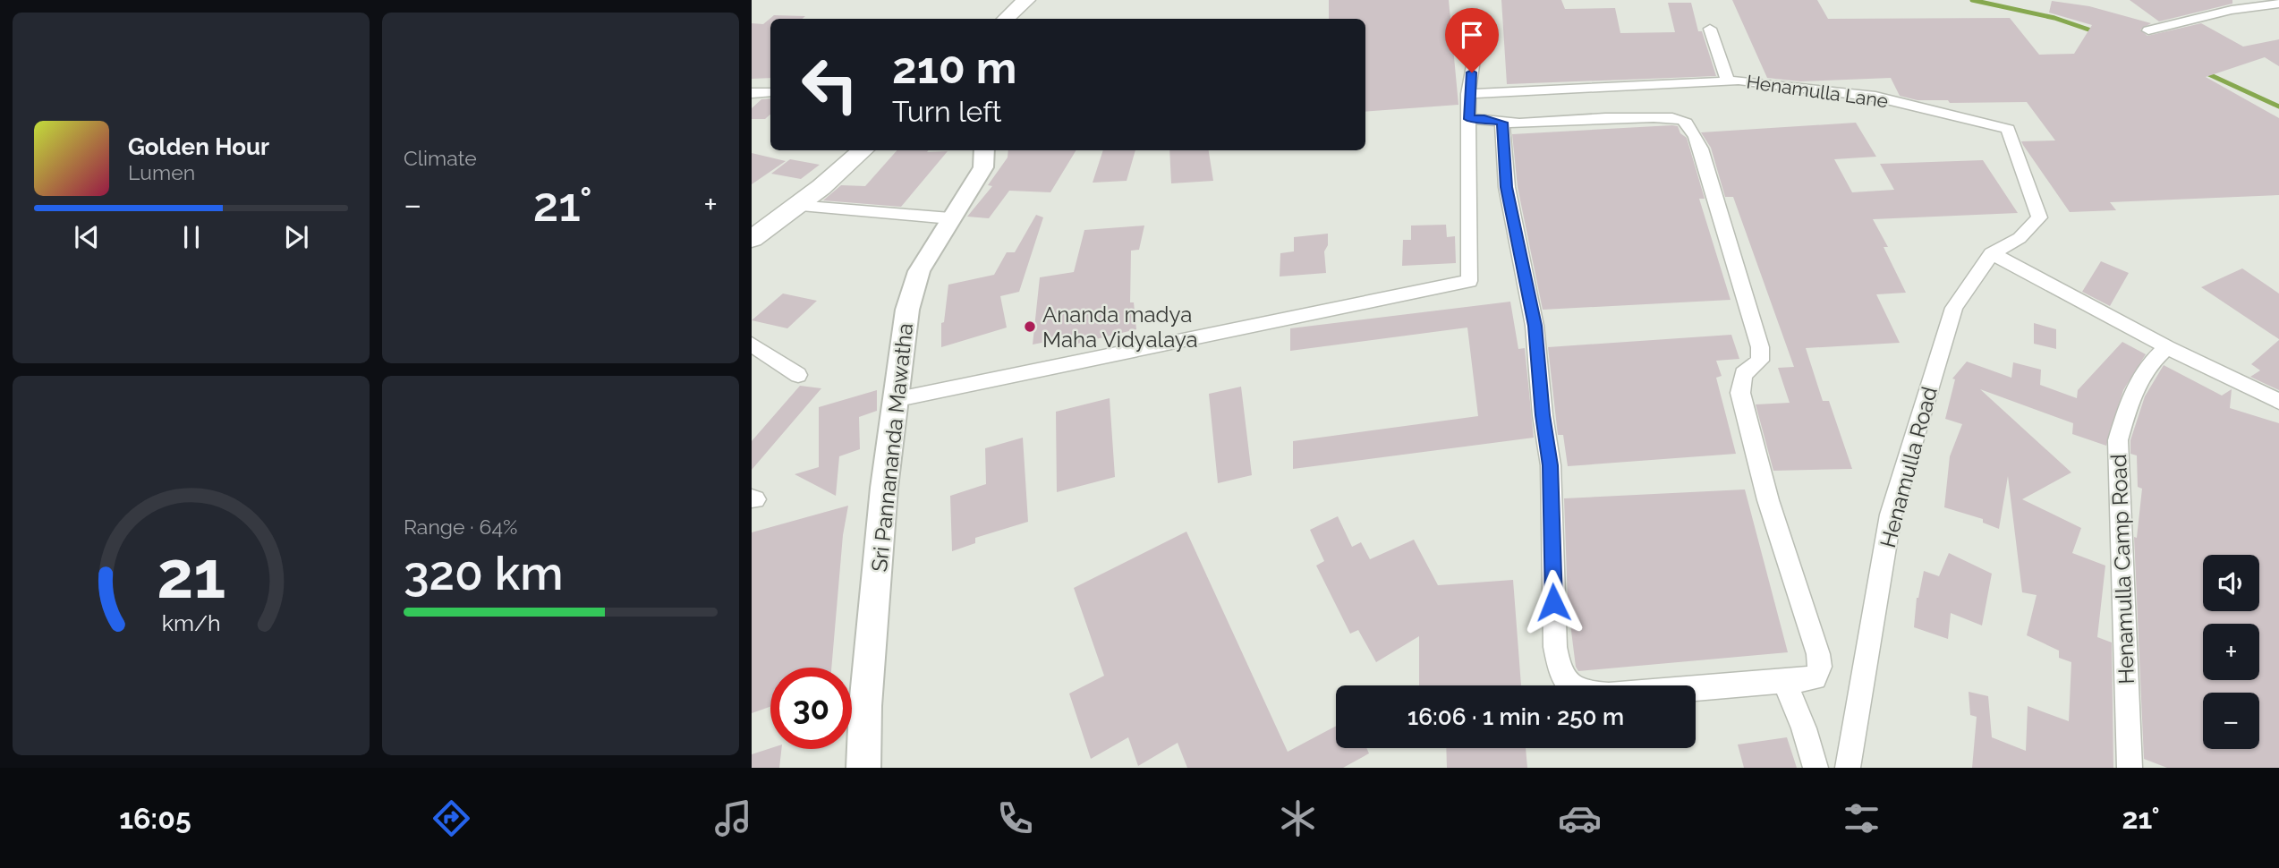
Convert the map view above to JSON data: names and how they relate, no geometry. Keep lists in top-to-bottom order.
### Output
{
  "streets": {
    "main road": ["Sri Pannananda Mawatha"],
    "street": ["Henamulla Lane", "Henamulla Road", "Henamulla Camp Road"]
  },
  "crossings": [
    ["Henamulla Lane", "Henamulla Road"]
  ],
  "places": ["Ananda madya Maha Vidyalaya"],
  "page": {
    "tile": [
      "Climate",
      ["Range · 64%", "320 km"]
    ],
    "turn": ["210 m", "Turn left"],
    "song": ["Golden Hour", "Lumen"],
    "heat": ["−", "21°", "+"],
    "map_buttons": ["+", "−"],
    "limit": "30",
    "trip": "16:06 · 1 min · 250 m",
    "tabs": ["16:05", "21°"],
    "gauge": ["21", "km/h"]
  }
}
